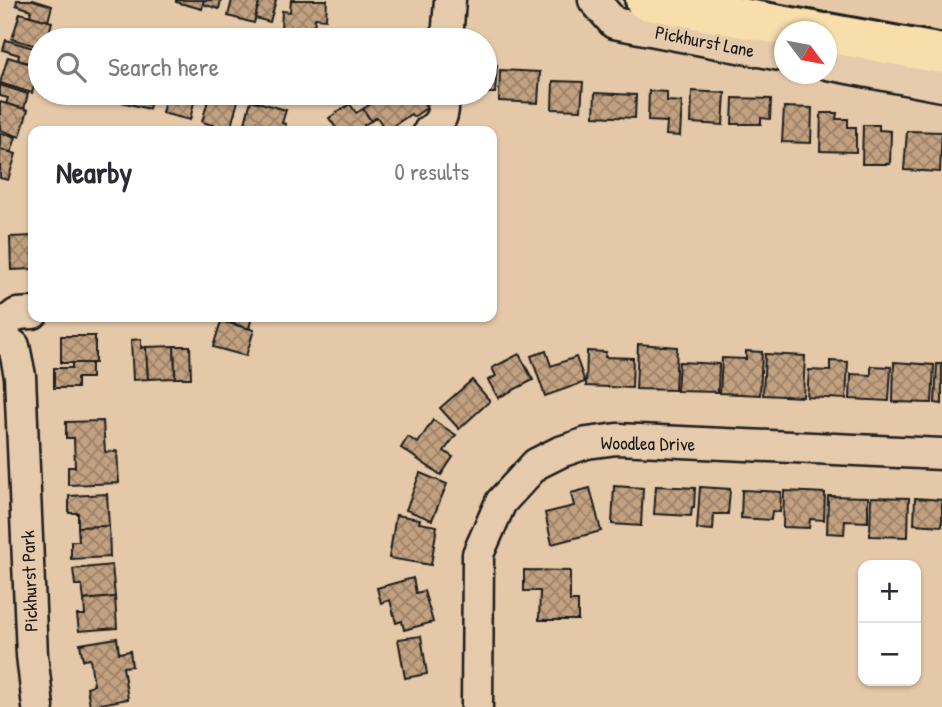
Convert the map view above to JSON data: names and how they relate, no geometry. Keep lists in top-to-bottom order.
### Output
{
  "streets": {
    "main road": ["Pickhurst Lane"],
    "street": ["Woodlea Drive", "Pickhurst Park"]
  },
  "north": "bottom right",
  "page": {
    "search": "Search here",
    "heading": ["Nearby", "0 results"],
    "map_buttons": ["+", "−"]
  }
}
